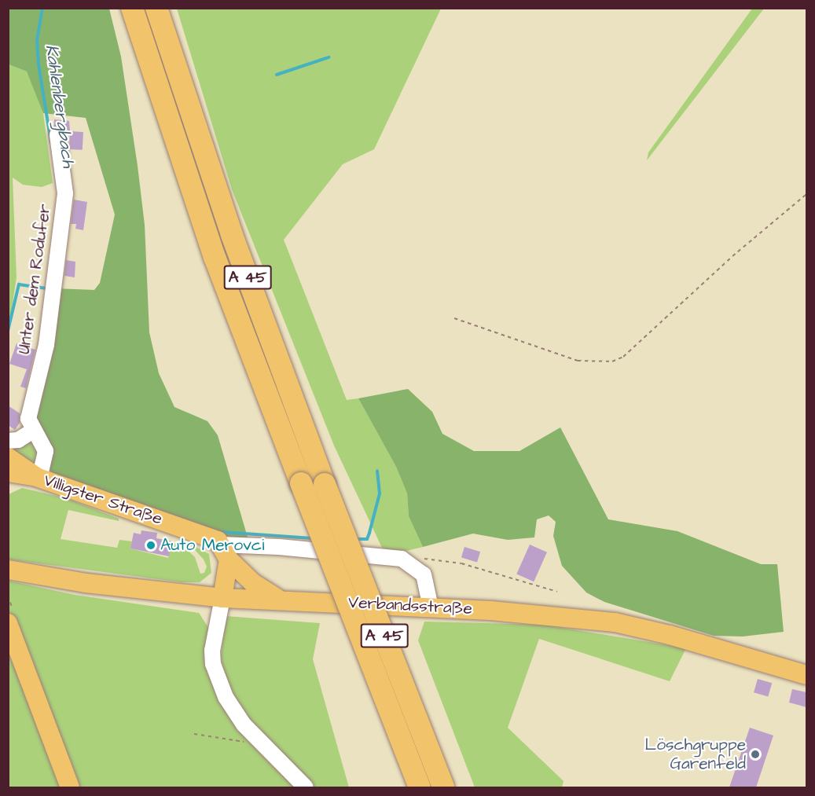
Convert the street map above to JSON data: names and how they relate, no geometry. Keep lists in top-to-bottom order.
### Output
{
  "streets": {
    "highway": ["A 45"],
    "main road": ["Villigster Straße", "Verbandsstraße"],
    "street": ["Unter dem Rodufer"]
  },
  "crossings": [
    ["Unter dem Rodufer", "Villigster Straße"],
    ["Villigster Straße", "Verbandsstraße"]
  ],
  "water": ["Kahlenbergbach"],
  "places": ["Auto Merovci", "Löschgruppe Garenfeld"]
}
